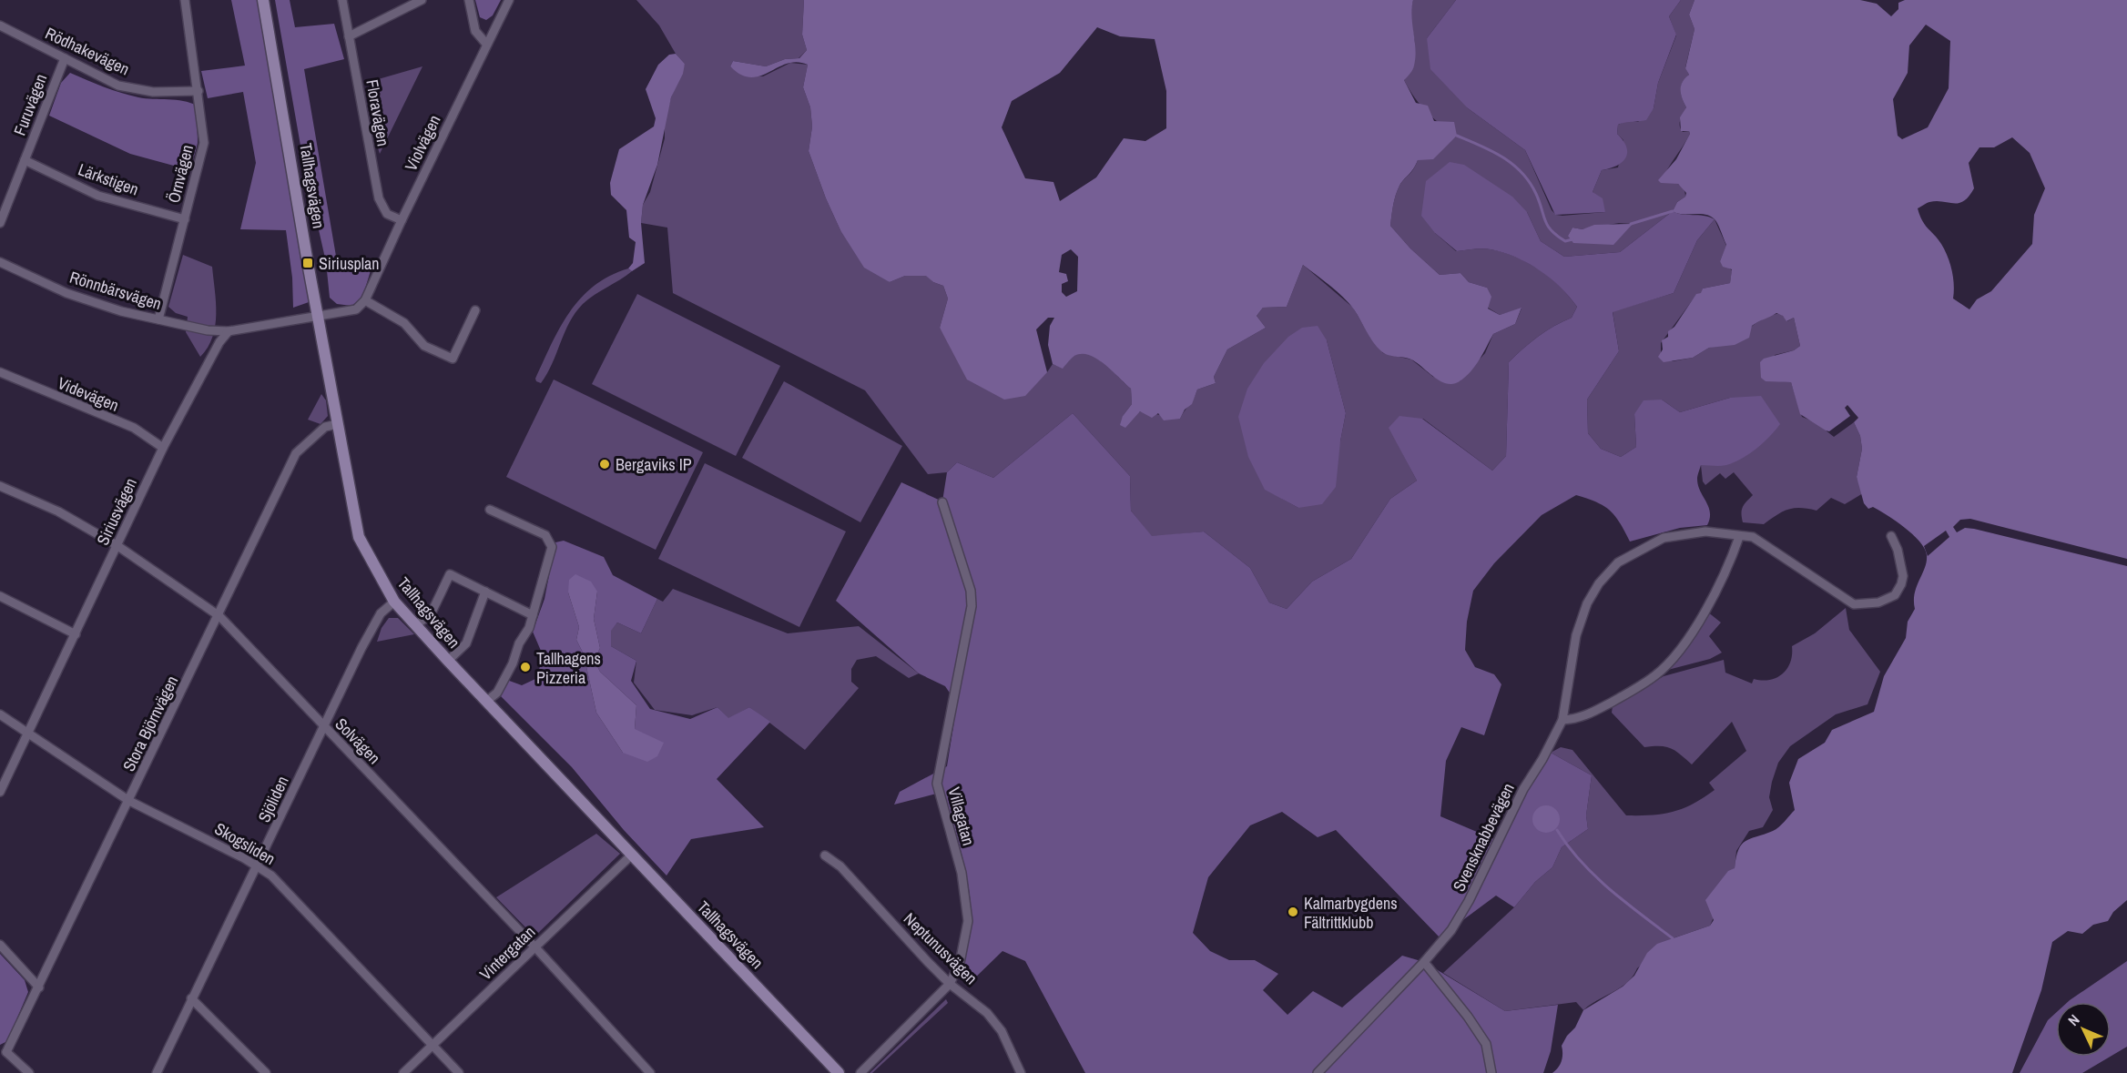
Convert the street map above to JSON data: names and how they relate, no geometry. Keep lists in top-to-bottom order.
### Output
{
  "streets": {
    "main road": ["Tallhagsvägen"],
    "street": [
      "Rödhakevägen",
      "Furuvägen",
      "Floravägen",
      "Violvägen",
      "Örnvägen",
      "Lärkstigen",
      "Rönnbärsvägen",
      "Videvägen",
      "Siriusvägen",
      "Stora Björnvägen",
      "Solvägen",
      "Sjöliden",
      "Villagatan",
      "Svensknabbevägen",
      "Skogsliden",
      "Neptunusvägen",
      "Vintergatan"
    ]
  },
  "crossings": [
    ["Rödhakevägen", "Furuvägen"],
    ["Rödhakevägen", "Örnvägen"],
    ["Furuvägen", "Lärkstigen"],
    ["Floravägen", "Violvägen"],
    ["Örnvägen", "Lärkstigen"],
    ["Örnvägen", "Rönnbärsvägen"],
    ["Tallhagsvägen", "Stora Björnvägen"],
    ["Tallhagsvägen", "Sjöliden"],
    ["Tallhagsvägen", "Vintergatan"],
    ["Rönnbärsvägen", "Siriusvägen"],
    ["Videvägen", "Siriusvägen"],
    ["Siriusvägen", "Solvägen"],
    ["Siriusvägen", "Skogsliden"],
    ["Stora Björnvägen", "Solvägen"],
    ["Stora Björnvägen", "Skogsliden"],
    ["Solvägen", "Sjöliden"],
    ["Solvägen", "Vintergatan"],
    ["Sjöliden", "Skogsliden"],
    ["Villagatan", "Neptunusvägen"],
    ["Skogsliden", "Vintergatan"]
  ],
  "places": {
    "transit": ["Siriusplan"],
    "other": ["Bergaviks IP", "Tallhagens Pizzeria", "Kalmarbygdens Fältrittklubb"]
  },
  "north": "top left"
}
